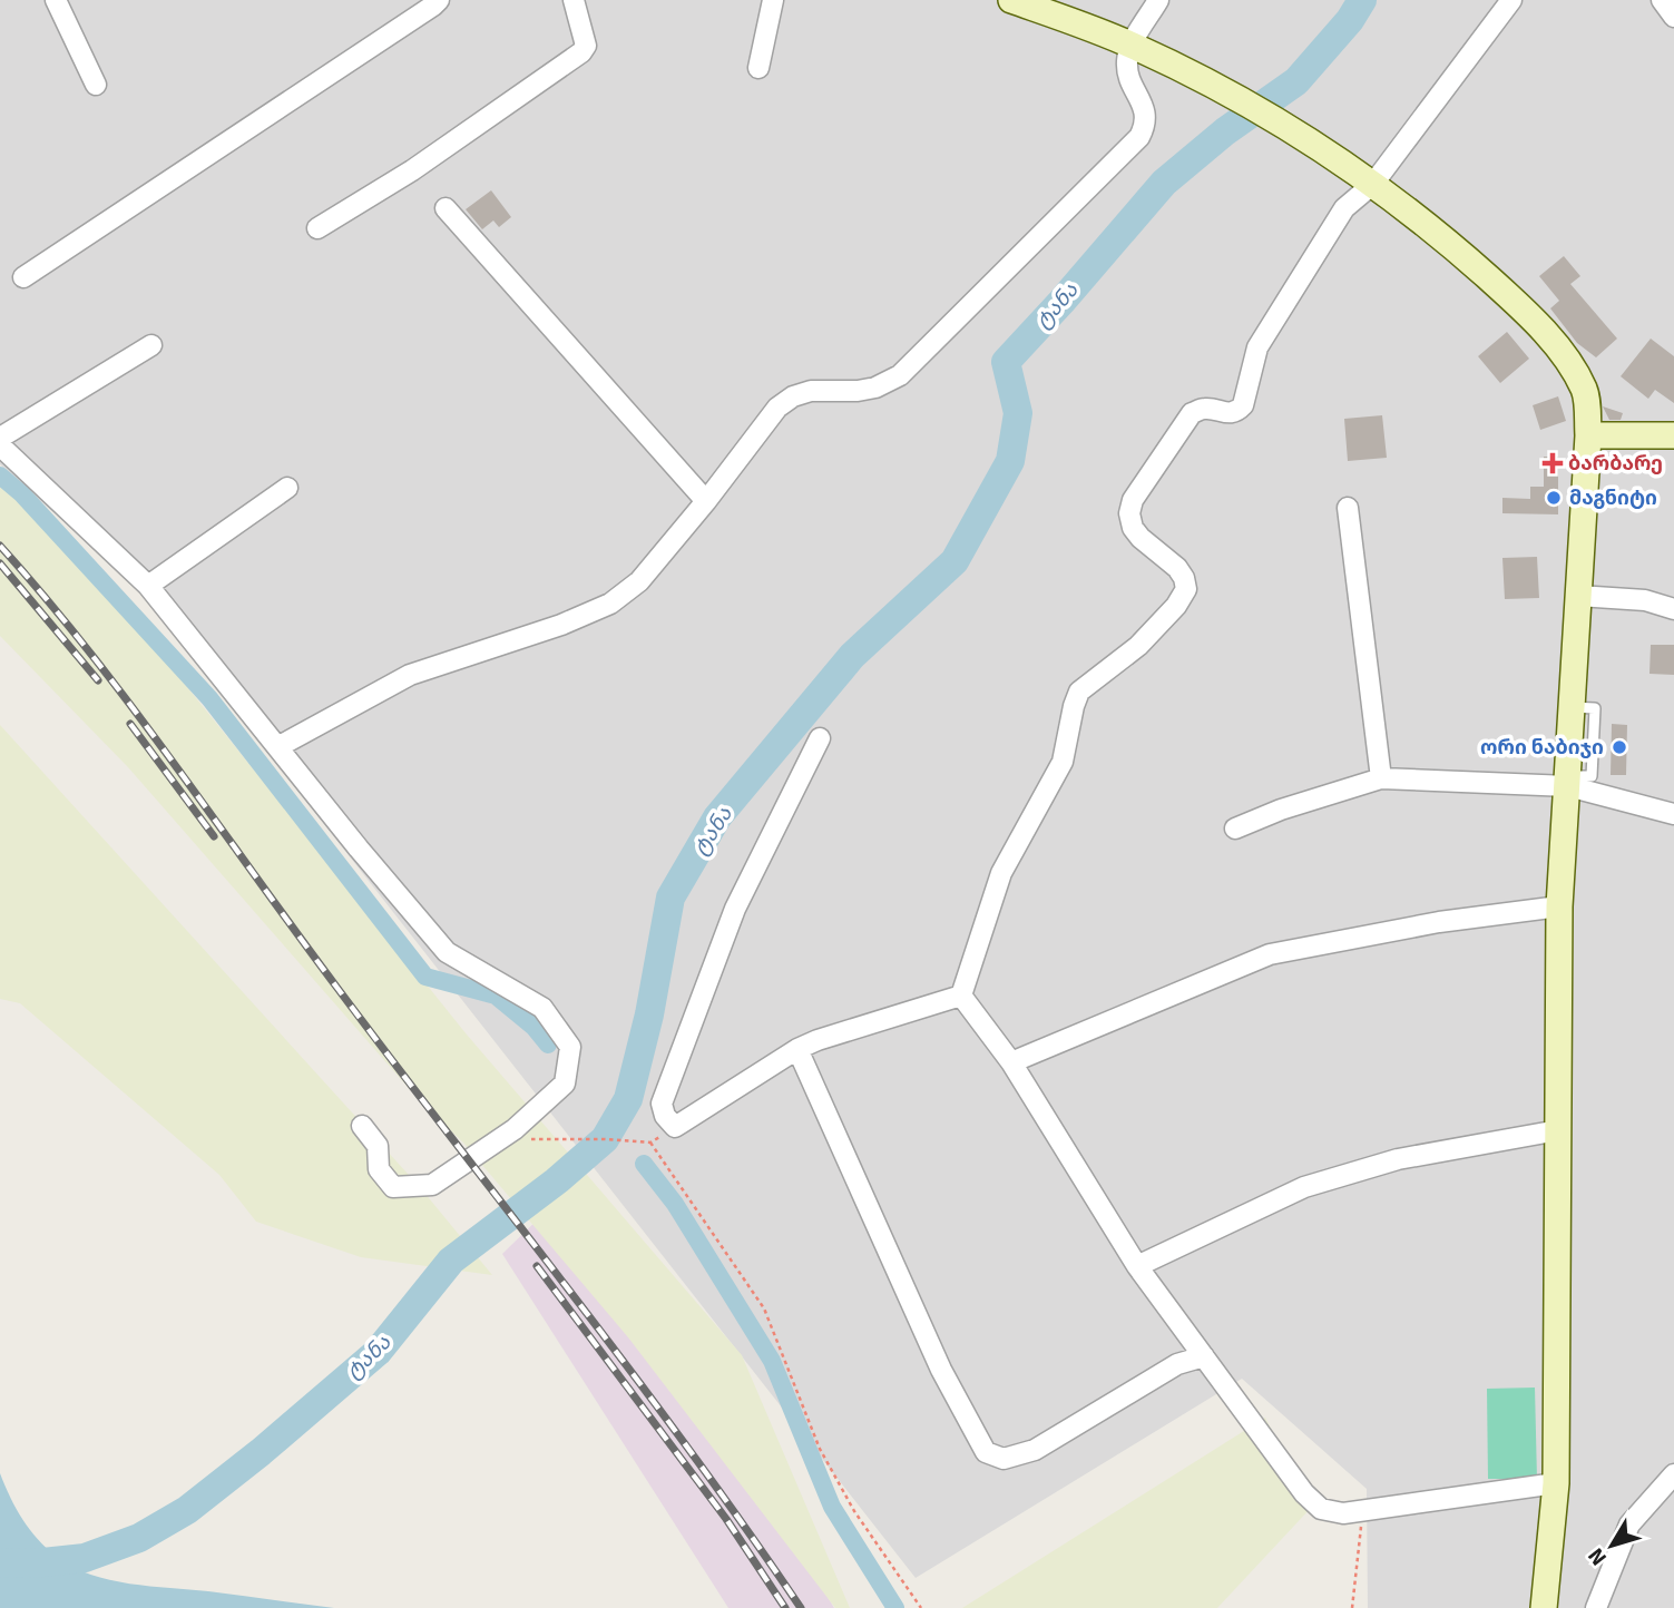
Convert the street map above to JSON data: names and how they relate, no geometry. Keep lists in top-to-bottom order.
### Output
{
  "water": ["ტანა"],
  "places": {
    "health": ["ბარბარე"],
    "other": ["მაგნიტი", "ორი ნაბიჯი"]
  },
  "north": "bottom left"
}
